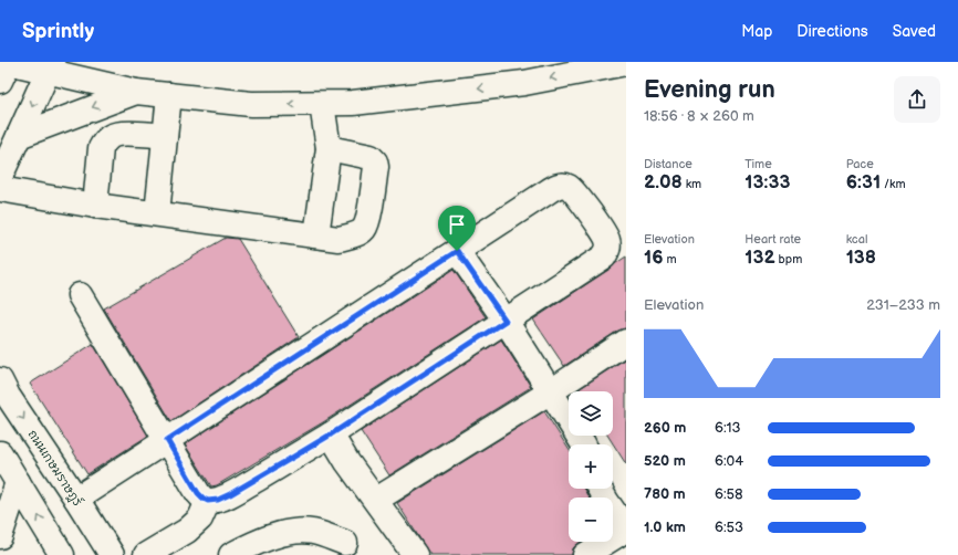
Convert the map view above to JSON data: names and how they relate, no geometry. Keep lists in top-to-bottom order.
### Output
{
  "streets": {
    "main road": ["ถนนเกษมราษฎร์"]
  },
  "page": {
    "header": "Sprintly",
    "nav": ["Map", "Directions", "Saved"],
    "heading": ["Evening run", "18:56 · 8 × 260 m"],
    "stats": [
      ["Distance", "2.08 km"],
      ["Time", "13:33"],
      ["Pace", "6:31 /km"],
      ["Elevation", "16 m"],
      ["Heart rate", "132 bpm"],
      ["kcal", "138"]
    ],
    "chart": ["Elevation", "231–233 m"],
    "map_buttons": ["+", "−"],
    "list": [
      {
        "name": "260 m",
        "note": "6:13"
      },
      {
        "name": "520 m",
        "note": "6:04"
      },
      {
        "name": "780 m",
        "note": "6:58"
      },
      {
        "name": "1.0 km",
        "note": "6:53"
      }
    ]
  }
}
